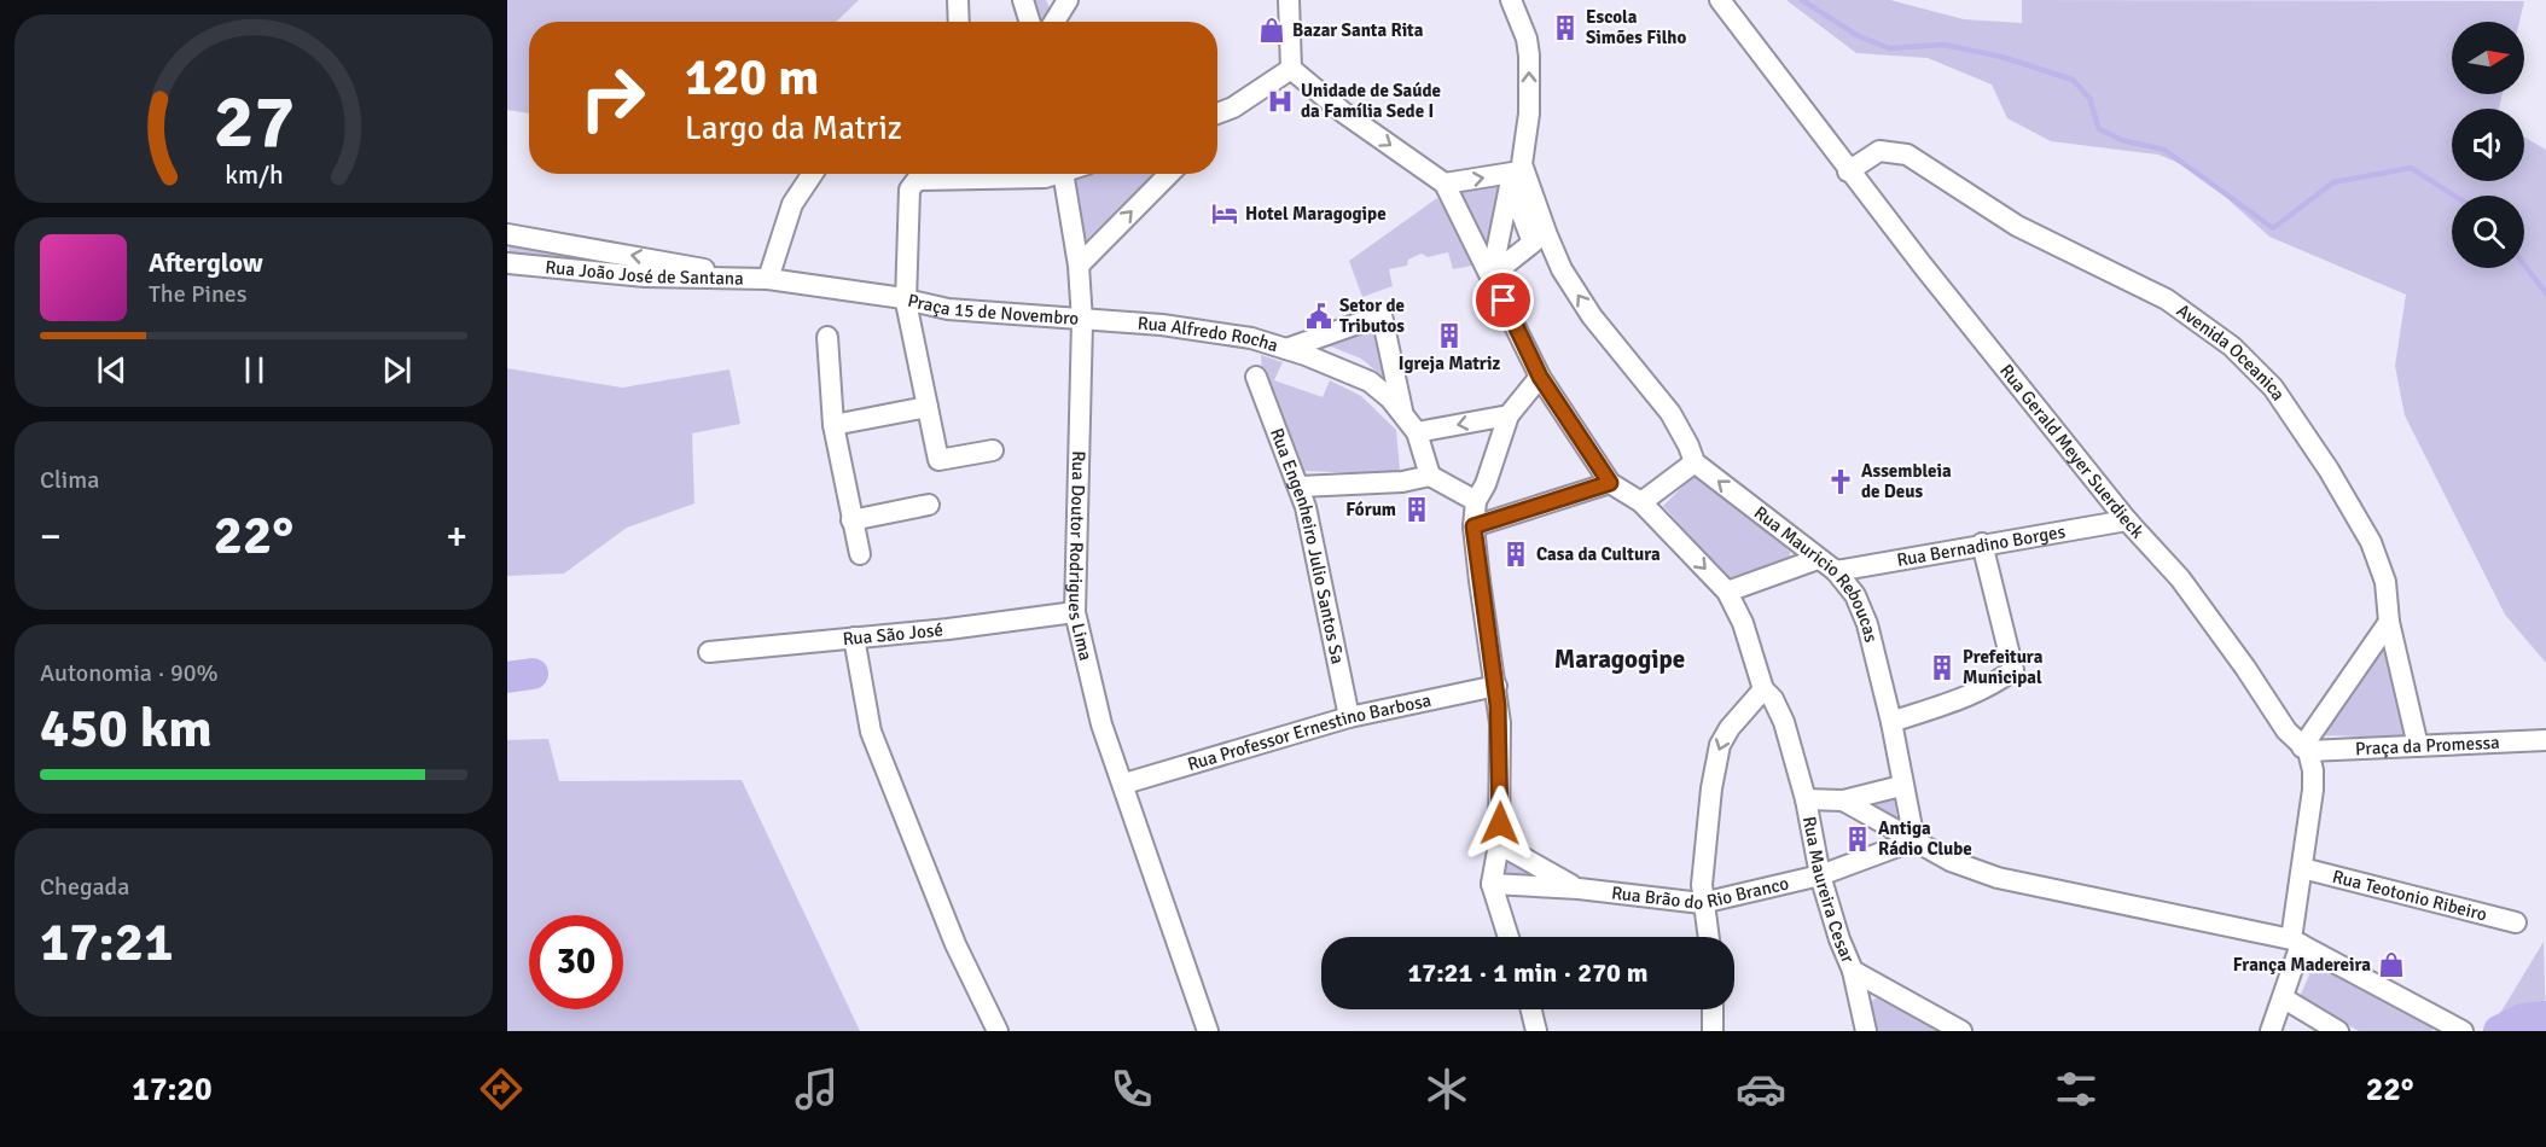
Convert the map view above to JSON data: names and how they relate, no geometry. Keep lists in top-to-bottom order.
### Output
{
  "streets": {
    "street": [
      "Rua João José de Santana",
      "Praça 15 de Novembro",
      "Rua Alfredo Rocha",
      "Avenida Oceanica",
      "Rua Gerald Meyer Suerdieck",
      "Rua Engenheiro Julio Santos Sa",
      "Rua Bernadino Borges",
      "Rua Doutor Rodrigues Lima",
      "Rua Mauricio Reboucas",
      "Rua São José",
      "Rua Professor Ernestino Barbosa",
      "Praça da Promessa",
      "Rua Brão do Rio Branco",
      "Rua Maureira Cesar",
      "Rua Teotonio Ribeiro"
    ]
  },
  "crossings": [
    ["Praça 15 de Novembro", "Rua Alfredo Rocha"],
    ["Praça 15 de Novembro", "Rua Doutor Rodrigues Lima"],
    ["Rua Alfredo Rocha", "Rua Doutor Rodrigues Lima"],
    ["Avenida Oceanica", "Rua Gerald Meyer Suerdieck"],
    ["Avenida Oceanica", "Praça da Promessa"],
    ["Rua Gerald Meyer Suerdieck", "Rua Bernadino Borges"],
    ["Rua Gerald Meyer Suerdieck", "Praça da Promessa"],
    ["Rua Engenheiro Julio Santos Sa", "Rua Professor Ernestino Barbosa"],
    ["Rua Bernadino Borges", "Rua Mauricio Reboucas"],
    ["Rua Doutor Rodrigues Lima", "Rua São José"],
    ["Rua Doutor Rodrigues Lima", "Rua Professor Ernestino Barbosa"],
    ["Rua Mauricio Reboucas", "Rua Brão do Rio Branco"],
    ["Rua Brão do Rio Branco", "Rua Maureira Cesar"]
  ],
  "districts": ["Maragogipe"],
  "places": {
    "building": [
      "Escola Simões Filho",
      "Igreja Matriz",
      "Fórum",
      "Casa da Cultura",
      "Prefeitura Municipal",
      "Antiga Rádio Clube"
    ],
    "shop": ["Bazar Santa Rita", "França Madereira"],
    "hospital": ["Unidade de Saúde da Família Sede I"],
    "hotel": ["Hotel Maragogipe"],
    "public building": ["Setor de Tributos"],
    "church": ["Assembleia de Deus"]
  },
  "north": "right",
  "page": {
    "turn": ["120 m", "Largo da Matriz"],
    "song": ["Afterglow", "The Pines"],
    "tile": [
      "Clima",
      ["Autonomia · 90%", "450 km"],
      ["Chegada", "17:21"]
    ],
    "heat": ["−", "22°", "+"],
    "limit": "30",
    "trip": "17:21 · 1 min · 270 m",
    "tabs": ["17:20", "22°"],
    "gauge": ["27", "km/h"]
  }
}
